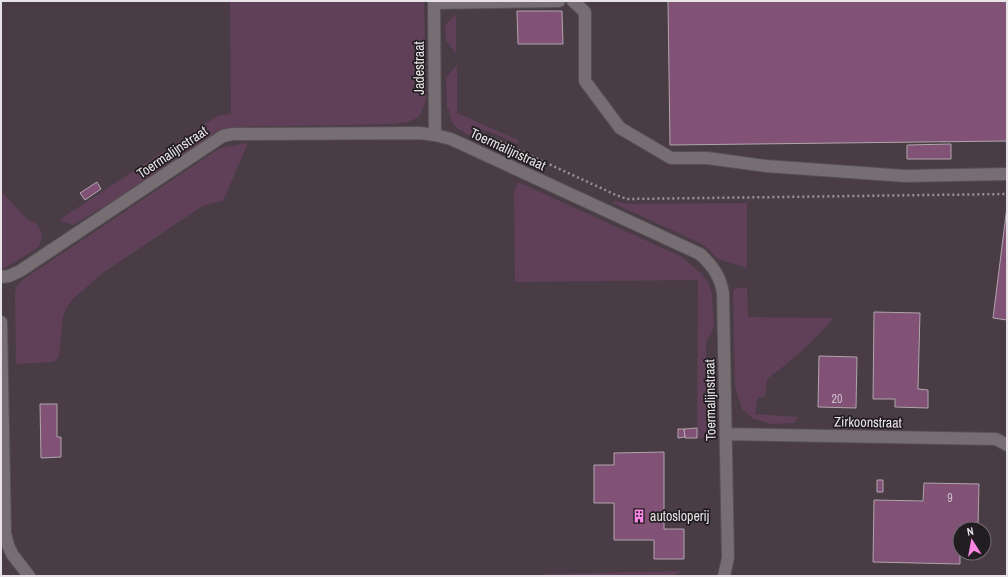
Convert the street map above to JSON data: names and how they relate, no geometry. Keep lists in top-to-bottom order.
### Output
{
  "streets": {
    "street": ["Jadestraat", "Toermalijnstraat", "Zirkoonstraat"]
  },
  "crossings": [
    ["Jadestraat", "Toermalijnstraat"],
    ["Toermalijnstraat", "Zirkoonstraat"]
  ],
  "places": {
    "building": ["autosloperij"]
  },
  "house_numbers": ["20", "9"],
  "north": "top"
}
